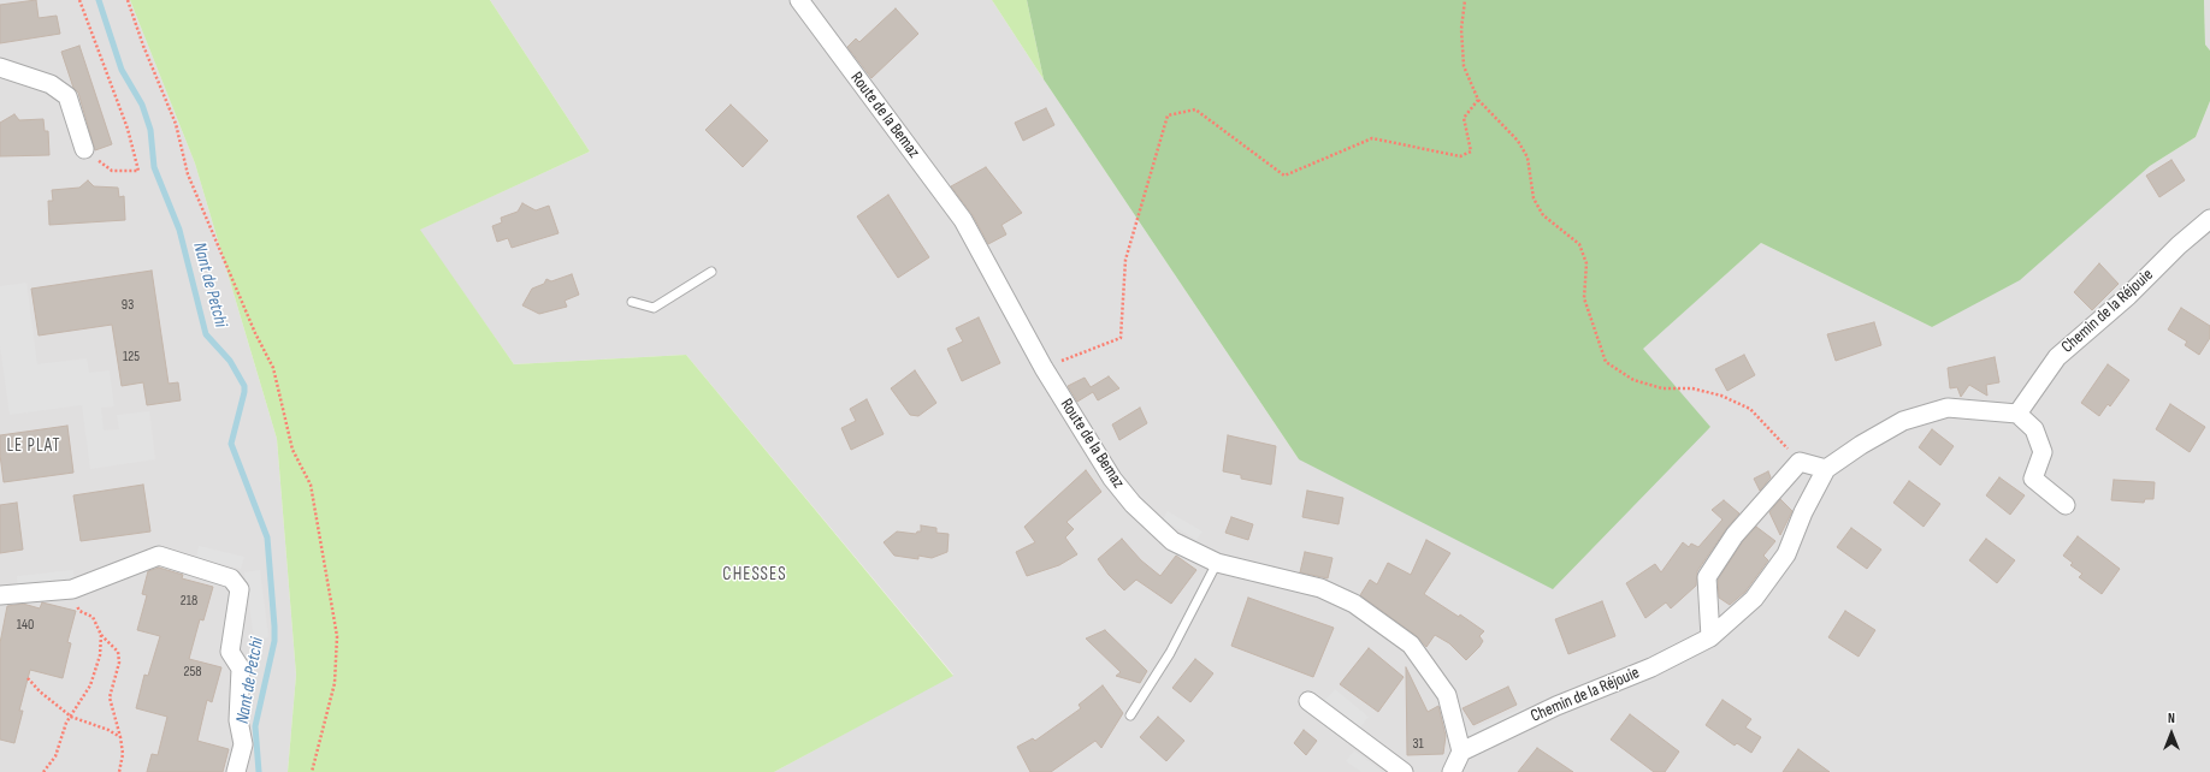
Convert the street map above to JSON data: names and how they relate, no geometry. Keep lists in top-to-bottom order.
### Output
{
  "streets": {
    "street": ["Route de la Bemaz", "Chemin de la Réjouie"]
  },
  "crossings": [
    ["Route de la Bemaz", "Chemin de la Réjouie"]
  ],
  "districts": ["LE PLAT", "CHESSES"],
  "water": ["Nant de Petchi"],
  "house_numbers": [
    "93",
    "125",
    "218",
    "140",
    "258",
    "31"
  ],
  "north": "top"
}
